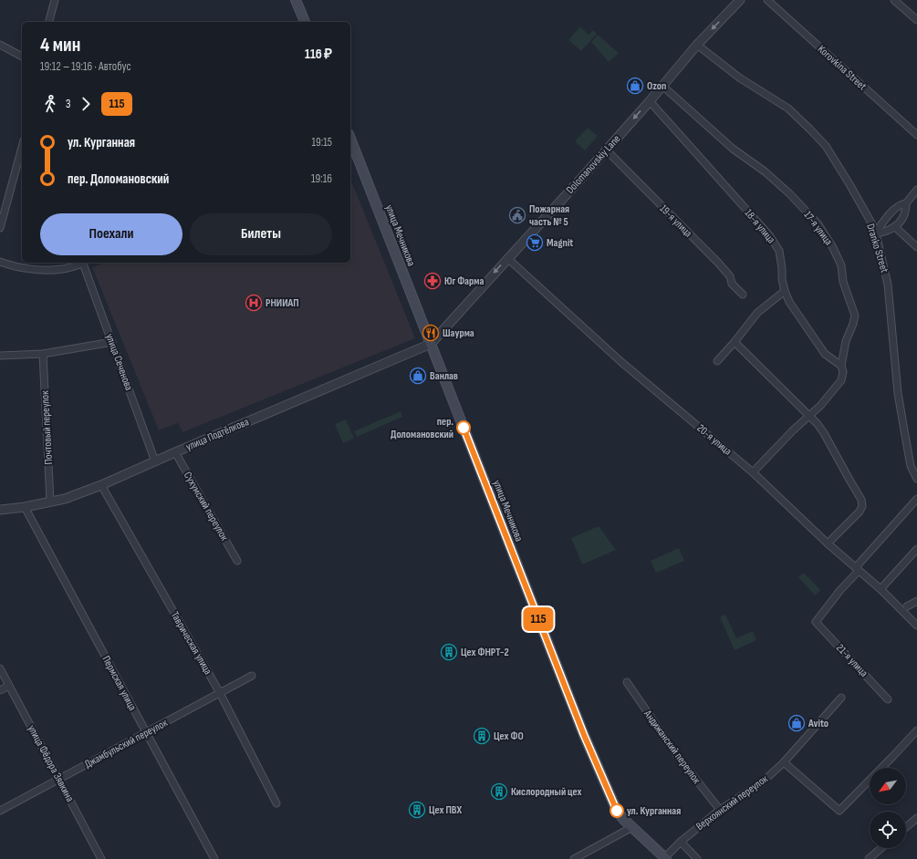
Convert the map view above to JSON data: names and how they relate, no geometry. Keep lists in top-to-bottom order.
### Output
{
  "streets": {
    "main road": ["улица Мечникова"],
    "street": [
      "Korovkina Street",
      "Dolomanovskiy Lane",
      "19-я улица",
      "18-я улица",
      "17-я улица",
      "Dranko Street",
      "улица Сеченова",
      "Почтовый переулок",
      "улица Подтёлкова",
      "20-я улица",
      "Сухумский переулок",
      "Таврическая улица",
      "21-я улица",
      "Пермская улица",
      "Джамбульский переулок",
      "Андижанский переулок",
      "улица Фёдора Зявкина",
      "Верхоянский переулок"
    ]
  },
  "crossings": [
    ["Dolomanovskiy Lane", "19-я улица"],
    ["Dolomanovskiy Lane", "18-я улица"],
    ["Dolomanovskiy Lane", "17-я улица"],
    ["Dolomanovskiy Lane", "улица Мечникова"],
    ["Dolomanovskiy Lane", "Dranko Street"],
    ["Dolomanovskiy Lane", "улица Подтёлкова"],
    ["Dolomanovskiy Lane", "20-я улица"],
    ["18-я улица", "17-я улица"],
    ["17-я улица", "20-я улица"],
    ["улица Мечникова", "улица Подтёлкова"],
    ["улица Мечникова", "Верхоянский переулок"],
    ["улица Сеченова", "улица Подтёлкова"],
    ["Почтовый переулок", "улица Подтёлкова"],
    ["улица Подтёлкова", "Сухумский переулок"],
    ["улица Подтёлкова", "Таврическая улица"],
    ["улица Подтёлкова", "Пермская улица"],
    ["20-я улица", "21-я улица"],
    ["Таврическая улица", "Джамбульский переулок"],
    ["Пермская улица", "Джамбульский переулок"],
    ["Джамбульский переулок", "улица Фёдора Зявкина"],
    ["Андижанский переулок", "Верхоянский переулок"]
  ],
  "one_way": ["Dolomanovskiy Lane"],
  "places": {
    "shop": ["Ozon", "Ванлав", "Avito"],
    "public building": ["Пожарная часть № 5"],
    "supermarket": ["Magnit"],
    "pharmacy": ["Юг Фарма"],
    "hospital": ["РНИИАП"],
    "restaurant": ["Шаурма"],
    "other": ["пер. Доломановский", "ул. Курганная"],
    "building": [
      "Цех ФНРТ-2",
      "Цех ФО",
      "Кислородный цех",
      "Цех ПВХ"
    ]
  },
  "lines": ["bus line 115"],
  "north": "bottom left",
  "page": {
    "on_map": "115",
    "heading": ["4 мин", "19:12 – 19:16 · Автобус", "116 ₽"],
    "legs": ["3", "115"],
    "list": [
      {
        "name": "ул. Курганная",
        "value": "19:15"
      },
      {
        "name": "пер. Доломановский",
        "value": "19:16"
      }
    ],
    "buttons": ["Поехали", "Билеты"]
  }
}
